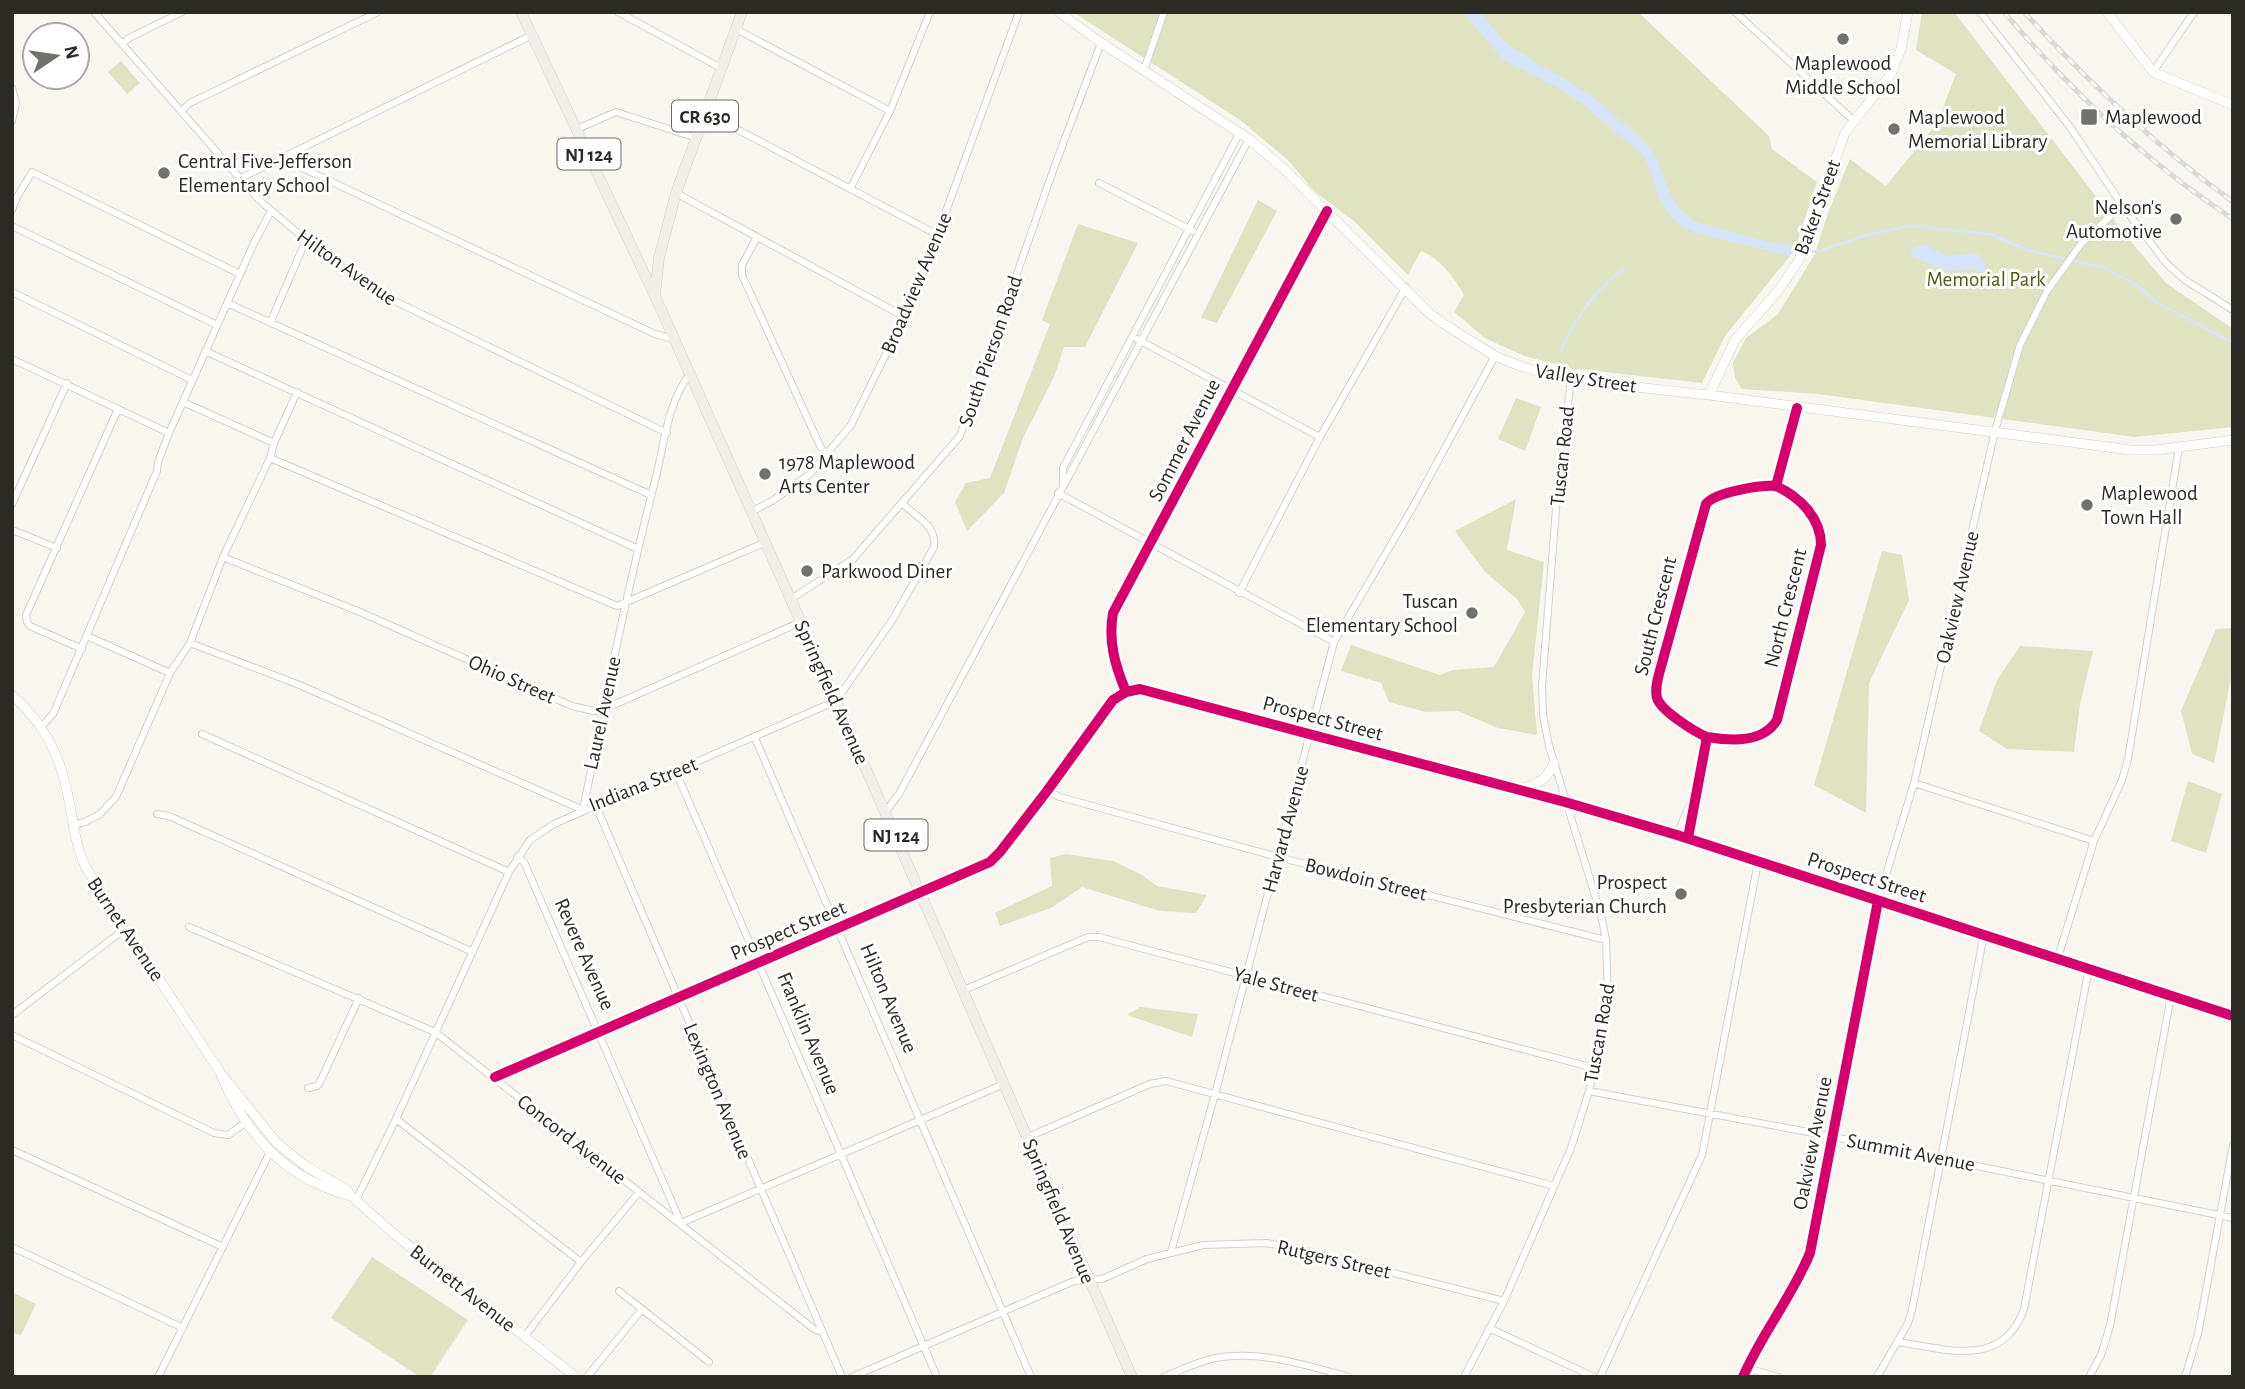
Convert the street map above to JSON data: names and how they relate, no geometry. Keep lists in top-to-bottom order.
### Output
{
  "streets": {
    "main road": ["CR 630", "NJ 124", "Springfield Avenue"],
    "street": [
      "Baker Street",
      "Hilton Avenue",
      "Broadview Avenue",
      "South Pierson Road",
      "Valley Street",
      "Sommer Avenue",
      "Tuscan Road",
      "Oakview Avenue",
      "North Crescent",
      "South Crescent",
      "Ohio Street",
      "Laurel Avenue",
      "Prospect Street",
      "Indiana Street",
      "Harvard Avenue",
      "Bowdoin Street",
      "Burnet Avenue",
      "Revere Avenue",
      "Yale Street",
      "Franklin Avenue",
      "Lexington Avenue",
      "Concord Avenue",
      "Summit Avenue",
      "Rutgers Street",
      "Burnett Avenue"
    ]
  },
  "crossings": [
    ["CR 630", "Springfield Avenue"],
    ["Baker Street", "Valley Street"],
    ["Hilton Avenue", "Laurel Avenue"],
    ["Hilton Avenue", "Prospect Street"],
    ["Hilton Avenue", "Indiana Street"],
    ["Hilton Avenue", "Rutgers Street"],
    ["Broadview Avenue", "Springfield Avenue"],
    ["South Pierson Road", "Valley Street"],
    ["South Pierson Road", "Springfield Avenue"],
    ["Valley Street", "Sommer Avenue"],
    ["Valley Street", "Tuscan Road"],
    ["Valley Street", "Oakview Avenue"],
    ["Valley Street", "Harvard Avenue"],
    ["Sommer Avenue", "Prospect Street"],
    ["Tuscan Road", "Prospect Street"],
    ["Tuscan Road", "Bowdoin Street"],
    ["Tuscan Road", "Yale Street"],
    ["Tuscan Road", "Summit Avenue"],
    ["Tuscan Road", "Rutgers Street"],
    ["Oakview Avenue", "Prospect Street"],
    ["Oakview Avenue", "Summit Avenue"],
    ["North Crescent", "South Crescent"],
    ["Ohio Street", "Laurel Avenue"],
    ["Springfield Avenue", "Laurel Avenue"],
    ["Springfield Avenue", "Prospect Street"],
    ["Springfield Avenue", "Indiana Street"],
    ["Springfield Avenue", "Yale Street"],
    ["Springfield Avenue", "Rutgers Street"],
    ["Laurel Avenue", "Indiana Street"],
    ["Prospect Street", "Harvard Avenue"],
    ["Prospect Street", "Bowdoin Street"],
    ["Prospect Street", "Revere Avenue"],
    ["Prospect Street", "Franklin Avenue"],
    ["Prospect Street", "Lexington Avenue"],
    ["Prospect Street", "Concord Avenue"],
    ["Indiana Street", "Franklin Avenue"],
    ["Indiana Street", "Lexington Avenue"],
    ["Harvard Avenue", "Bowdoin Street"],
    ["Harvard Avenue", "Yale Street"],
    ["Harvard Avenue", "Rutgers Street"],
    ["Burnet Avenue", "Burnett Avenue"],
    ["Revere Avenue", "Concord Avenue"],
    ["Franklin Avenue", "Rutgers Street"],
    ["Lexington Avenue", "Concord Avenue"]
  ],
  "parks": ["Memorial Park"],
  "places": {
    "other": [
      "Maplewood Middle School",
      "Maplewood Memorial Library",
      "Central Five-Jefferson Elementary School",
      "Nelson's Automotive",
      "1978 Maplewood Arts Center",
      "Maplewood Town Hall",
      "Parkwood Diner",
      "Tuscan Elementary School",
      "Prospect Presbyterian Church"
    ],
    "transit": ["Maplewood"]
  },
  "north": "right"
}
